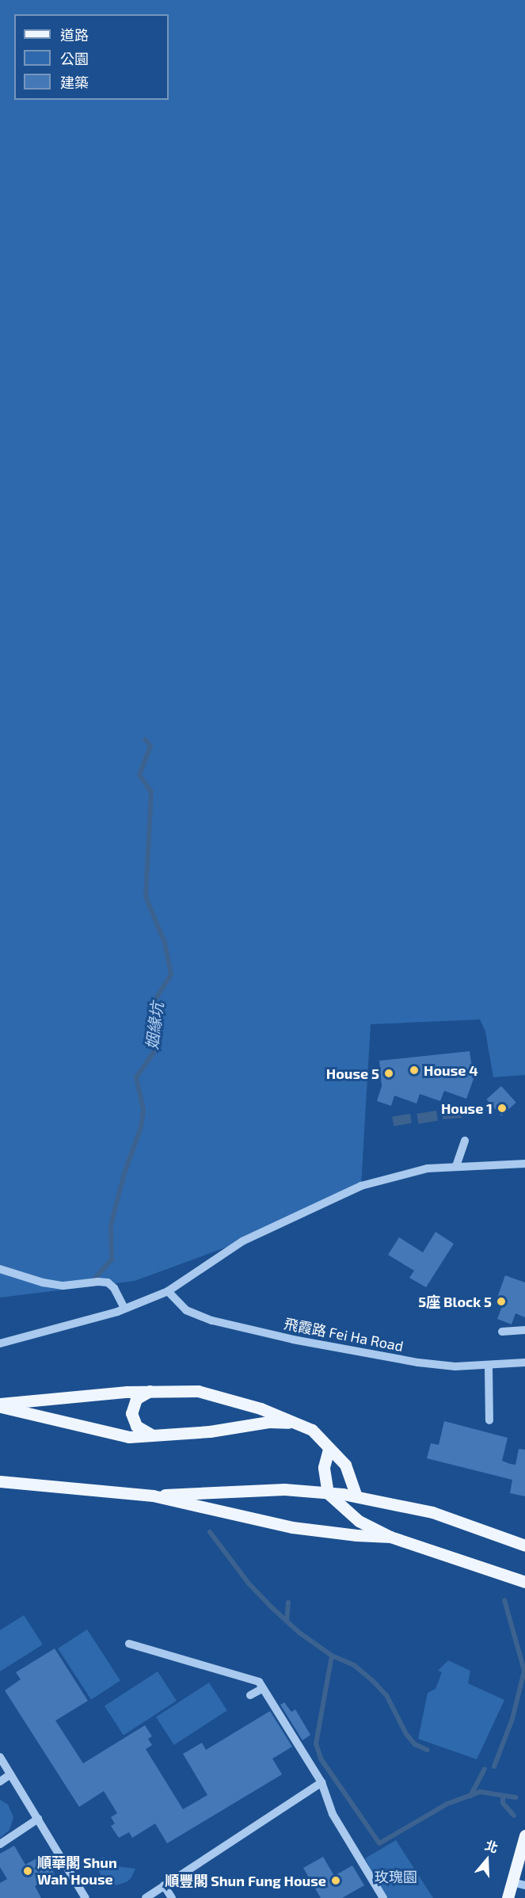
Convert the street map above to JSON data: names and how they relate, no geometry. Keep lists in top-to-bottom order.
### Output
{
  "streets": {
    "street": ["飛霞路 Fei Ha Road"]
  },
  "water": ["姻緣坑"],
  "parks": ["玫瑰園"],
  "places": [
    "House 4",
    "House 5",
    "House 1",
    "5座 Block 5",
    "順華閣 Shun Wah House",
    "順豐閣 Shun Fung House"
  ],
  "legend": ["道路", "公園", "建築"],
  "north": "top"
}
